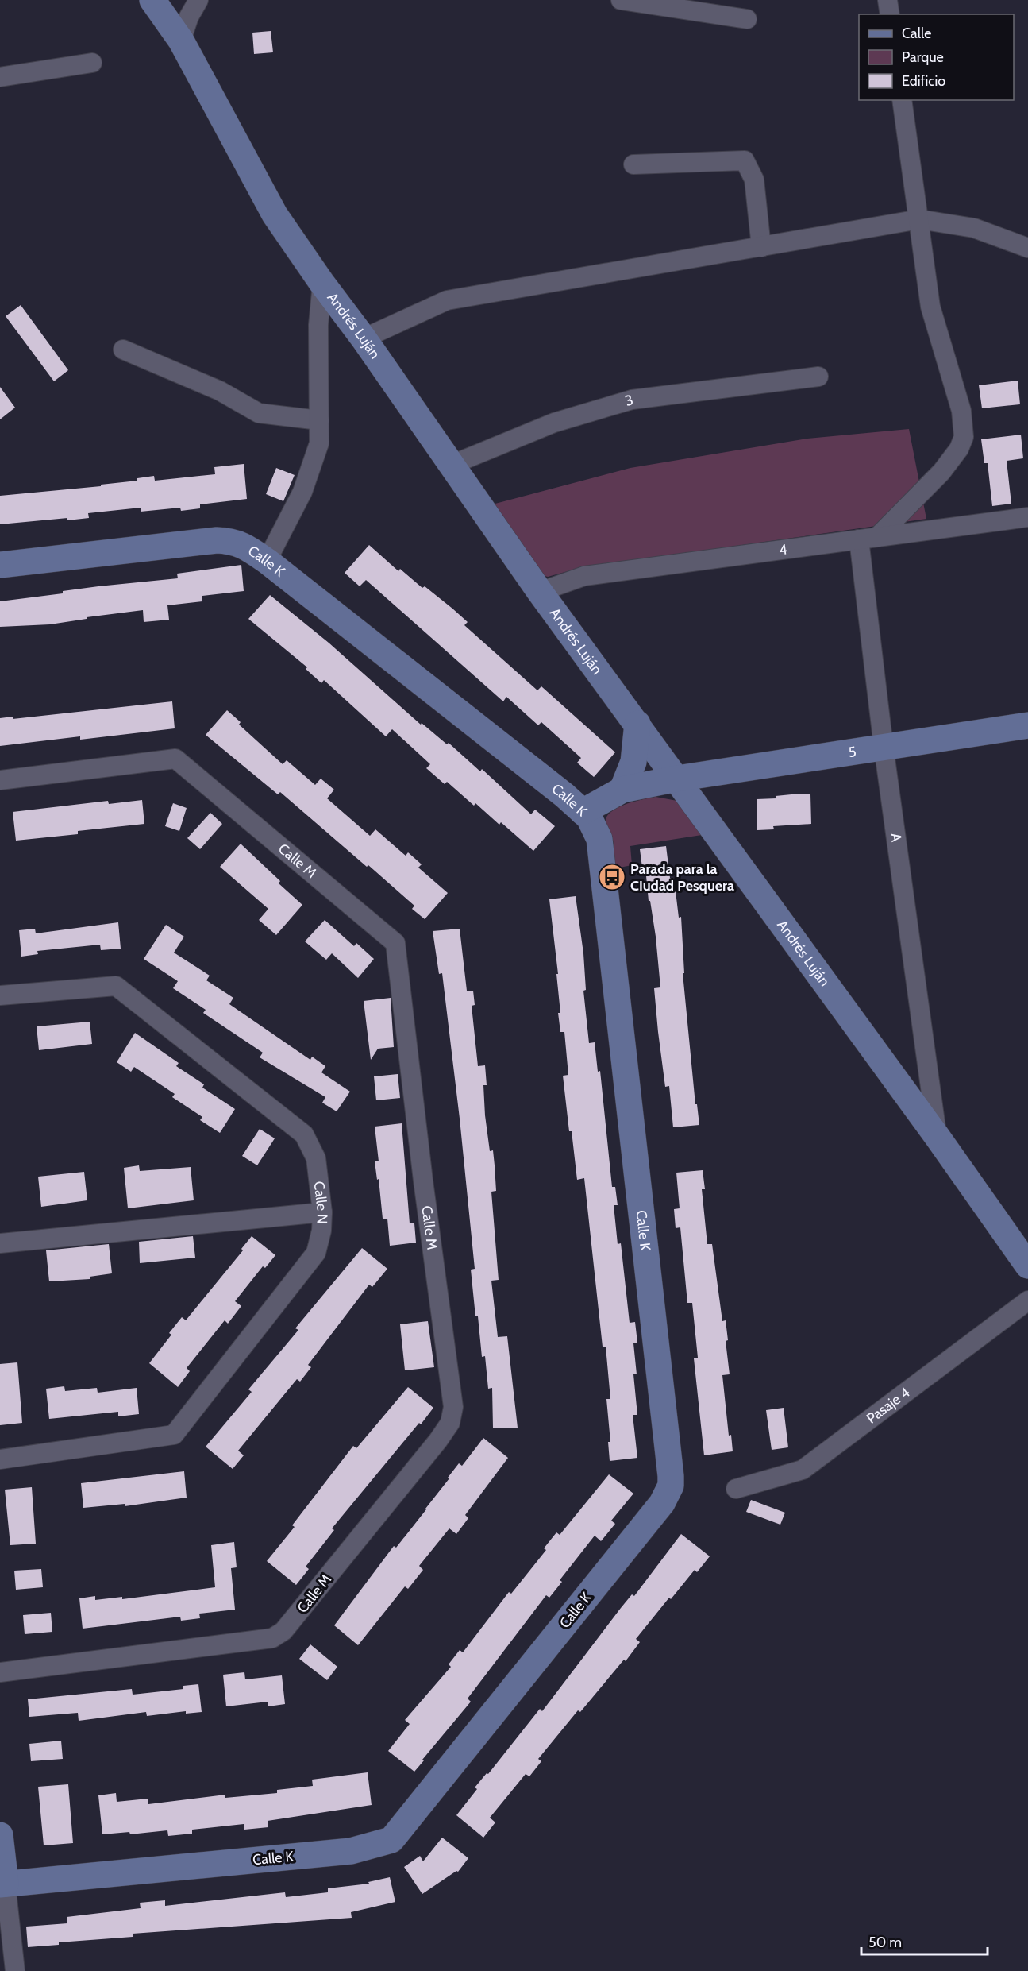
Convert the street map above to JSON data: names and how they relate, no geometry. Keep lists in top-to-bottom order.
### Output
{
  "streets": {
    "street": [
      "Andrés Luján",
      "3",
      "4",
      "Calle K",
      "5",
      "A",
      "Calle M",
      "Calle N",
      "Pasaje 4"
    ]
  },
  "crossings": [
    ["Andrés Luján", "3"],
    ["Andrés Luján", "4"],
    ["Andrés Luján", "5"],
    ["Andrés Luján", "A"],
    ["4", "A"],
    ["Calle K", "5"],
    ["5", "A"]
  ],
  "places": {
    "bus stop": ["Parada para la Ciudad Pesquera"]
  },
  "legend": ["Calle", "Parque", "Edificio"],
  "scale_bar": "50 m"
}
